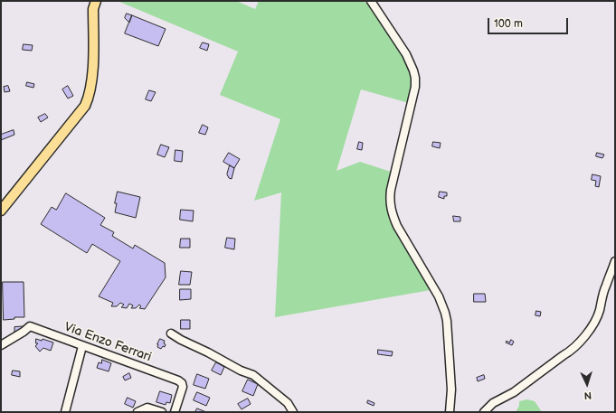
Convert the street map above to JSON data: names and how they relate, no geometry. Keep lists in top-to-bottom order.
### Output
{
  "streets": {
    "street": ["Via Enzo Ferrari"]
  },
  "scale_bar": "100 m",
  "north": "bottom"
}
